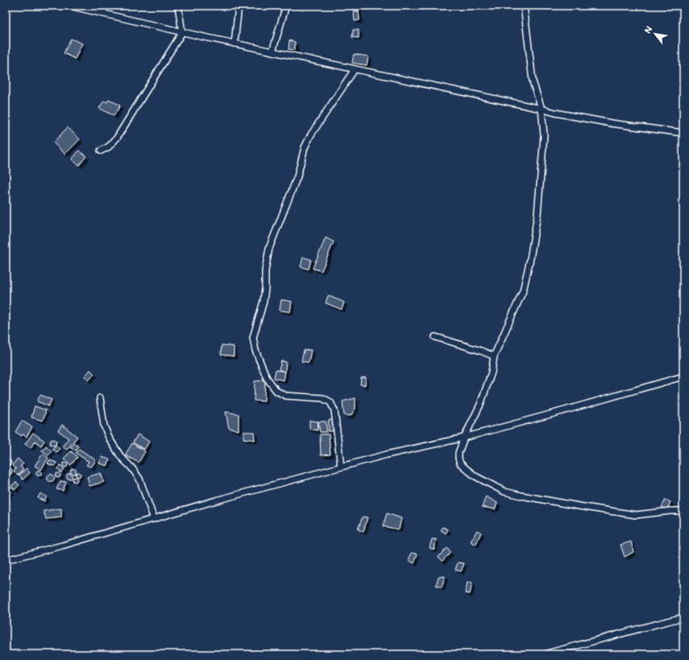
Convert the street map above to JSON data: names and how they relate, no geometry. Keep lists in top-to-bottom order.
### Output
{
  "north": "top left"
}
